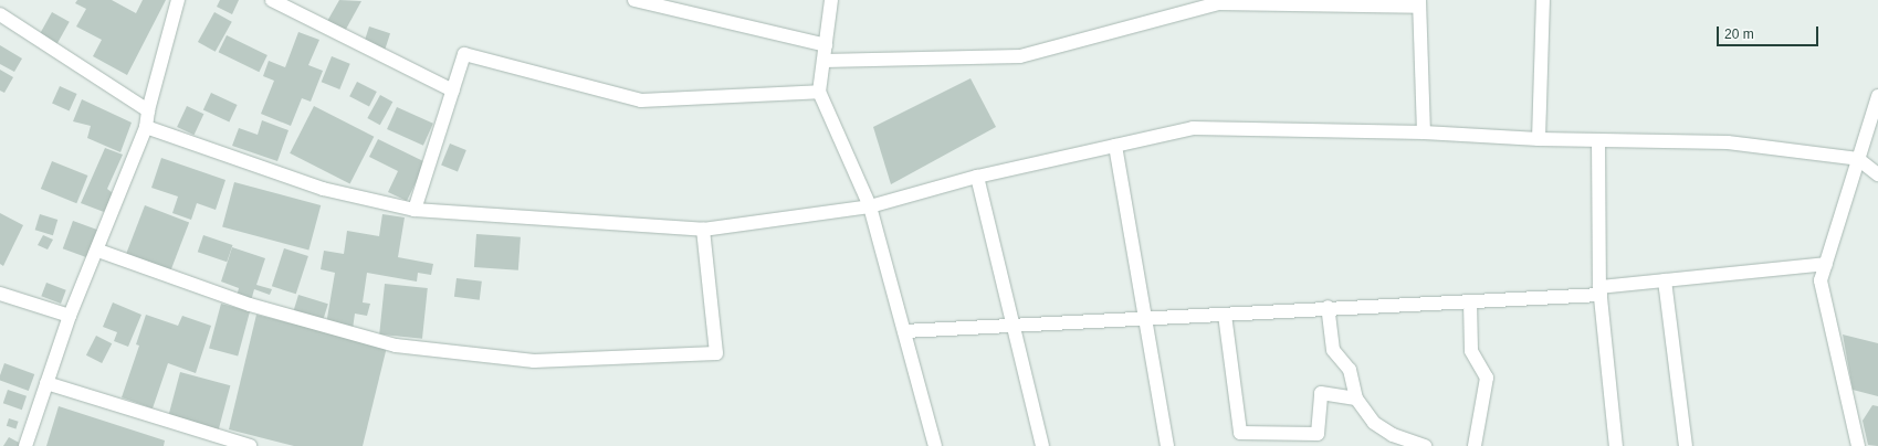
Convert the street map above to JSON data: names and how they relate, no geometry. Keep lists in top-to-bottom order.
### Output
{
  "scale_bar": "20 m"
}
